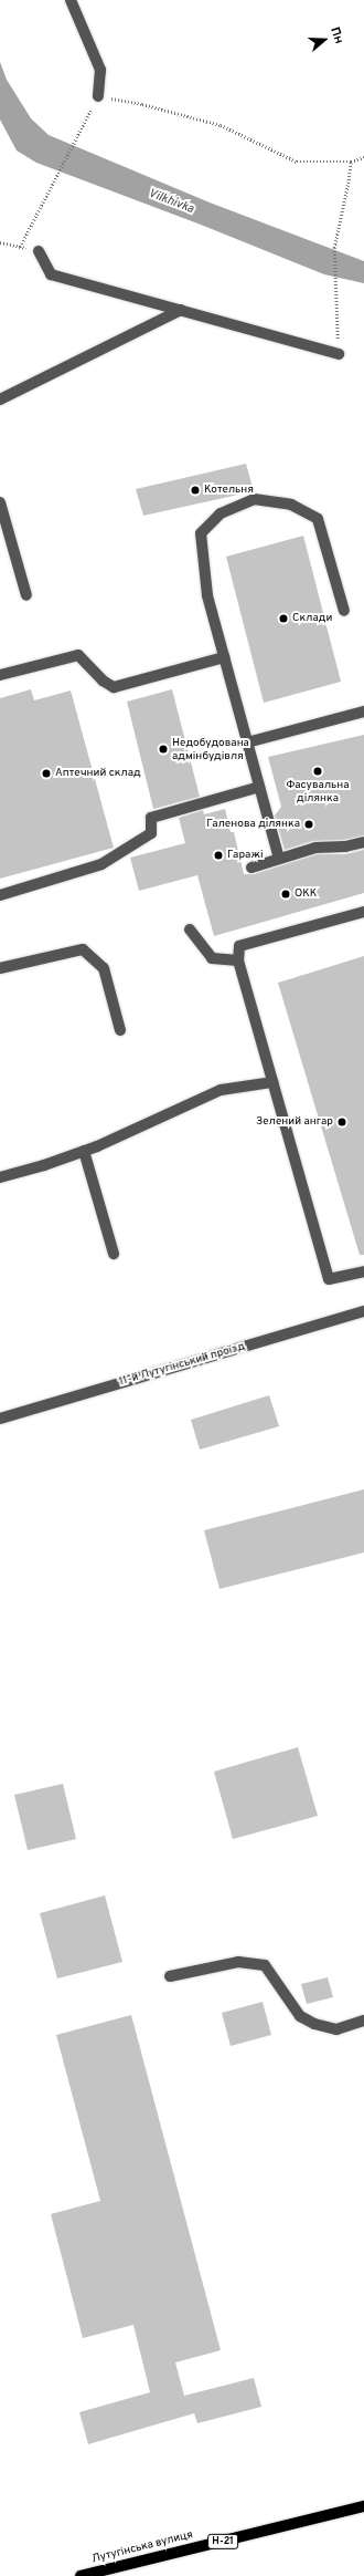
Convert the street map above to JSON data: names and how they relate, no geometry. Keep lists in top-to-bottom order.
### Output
{
  "streets": {
    "main road": ["Н-21", "Лутугінська вулиця"],
    "street": ["11-й Лутугінський проїзд"]
  },
  "water": ["Vilkhivka"],
  "places": [
    "Котельня",
    "Склади",
    "Недобудована адмінбудівля",
    "Фасувальна ділянка",
    "Аптечний склад",
    "Галенова ділянка",
    "Гаражі",
    "ОКК",
    "Зелений ангар"
  ],
  "north": "right"
}
